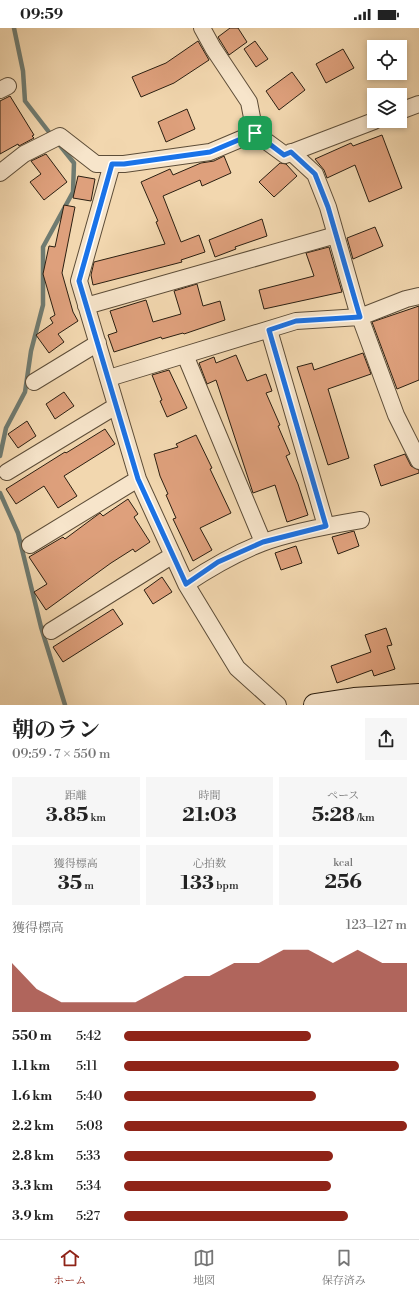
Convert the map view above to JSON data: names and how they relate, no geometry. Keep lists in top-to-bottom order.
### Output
{
  "page": {
    "status": "09:59",
    "heading": ["朝のラン", "09:59 · 7 × 550 m"],
    "stats": [
      ["距離", "3.85 km"],
      ["時間", "21:03"],
      ["ペース", "5:28 /km"],
      ["獲得標高", "35 m"],
      ["心拍数", "133 bpm"],
      ["kcal", "256"]
    ],
    "chart": ["獲得標高", "123–127 m"],
    "list": [
      {
        "name": "550 m",
        "note": "5:42"
      },
      {
        "name": "1.1 km",
        "note": "5:11"
      },
      {
        "name": "1.6 km",
        "note": "5:40"
      },
      {
        "name": "2.2 km",
        "note": "5:08"
      },
      {
        "name": "2.8 km",
        "note": "5:33"
      },
      {
        "name": "3.3 km",
        "note": "5:34"
      },
      {
        "name": "3.9 km",
        "note": "5:27"
      }
    ],
    "tabs": ["ホーム", "地図", "保存済み"]
  }
}
